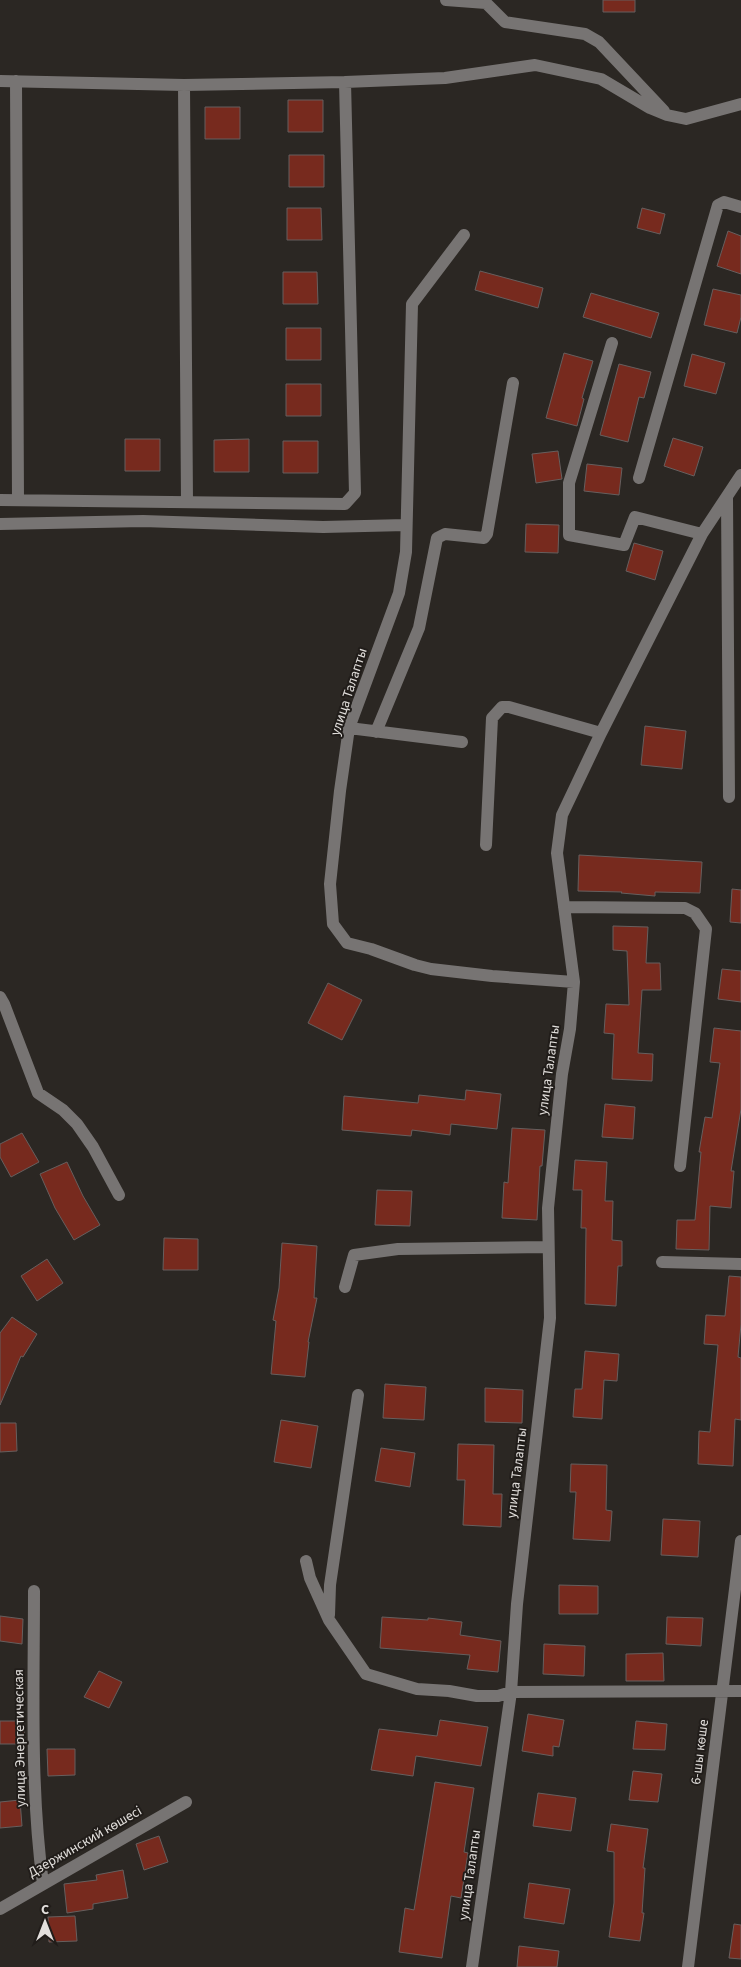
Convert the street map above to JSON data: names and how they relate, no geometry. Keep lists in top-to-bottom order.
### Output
{
  "streets": {
    "street": [
      "улица Талапты",
      "улица Энергетическая",
      "6-шы көше",
      "Дзержинский көшесі"
    ]
  },
  "crossings": [
    ["улица Энергетическая", "Дзержинский көшесі"]
  ],
  "north": "top"
}
